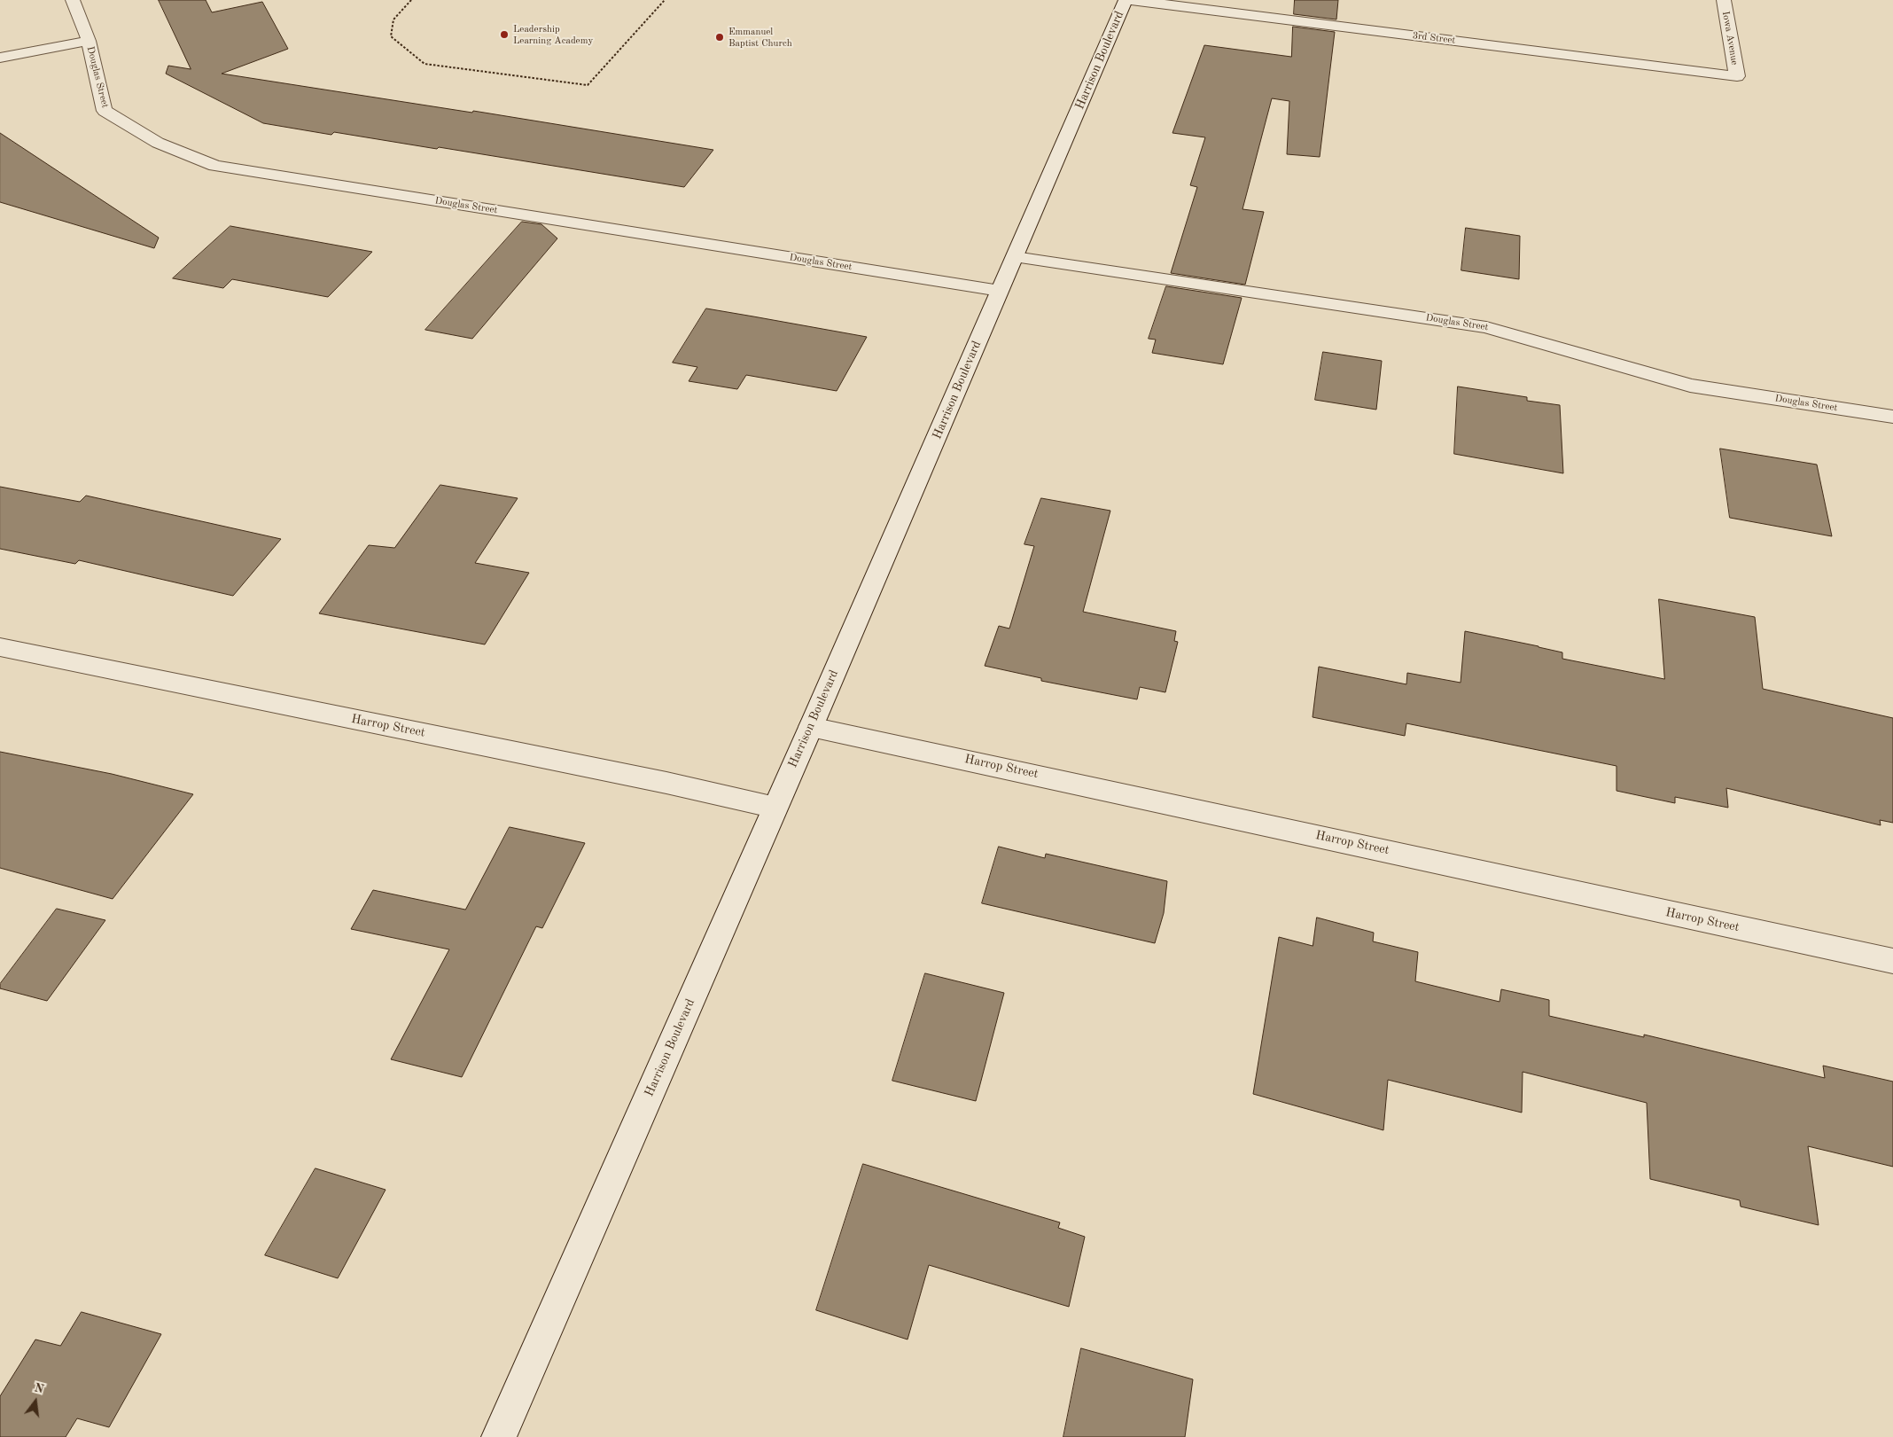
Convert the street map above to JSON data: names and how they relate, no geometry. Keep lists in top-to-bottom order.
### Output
{
  "streets": {
    "street": [
      "3rd Street",
      "Iowa Avenue",
      "Harrison Boulevard",
      "Douglas Street",
      "Harrop Street"
    ]
  },
  "crossings": [
    ["3rd Street", "Iowa Avenue"],
    ["Harrison Boulevard", "Douglas Street"],
    ["Harrison Boulevard", "Harrop Street"]
  ],
  "places": ["Leadership Learning Academy", "Emmanuel Baptist Church"],
  "north": "top"
}
